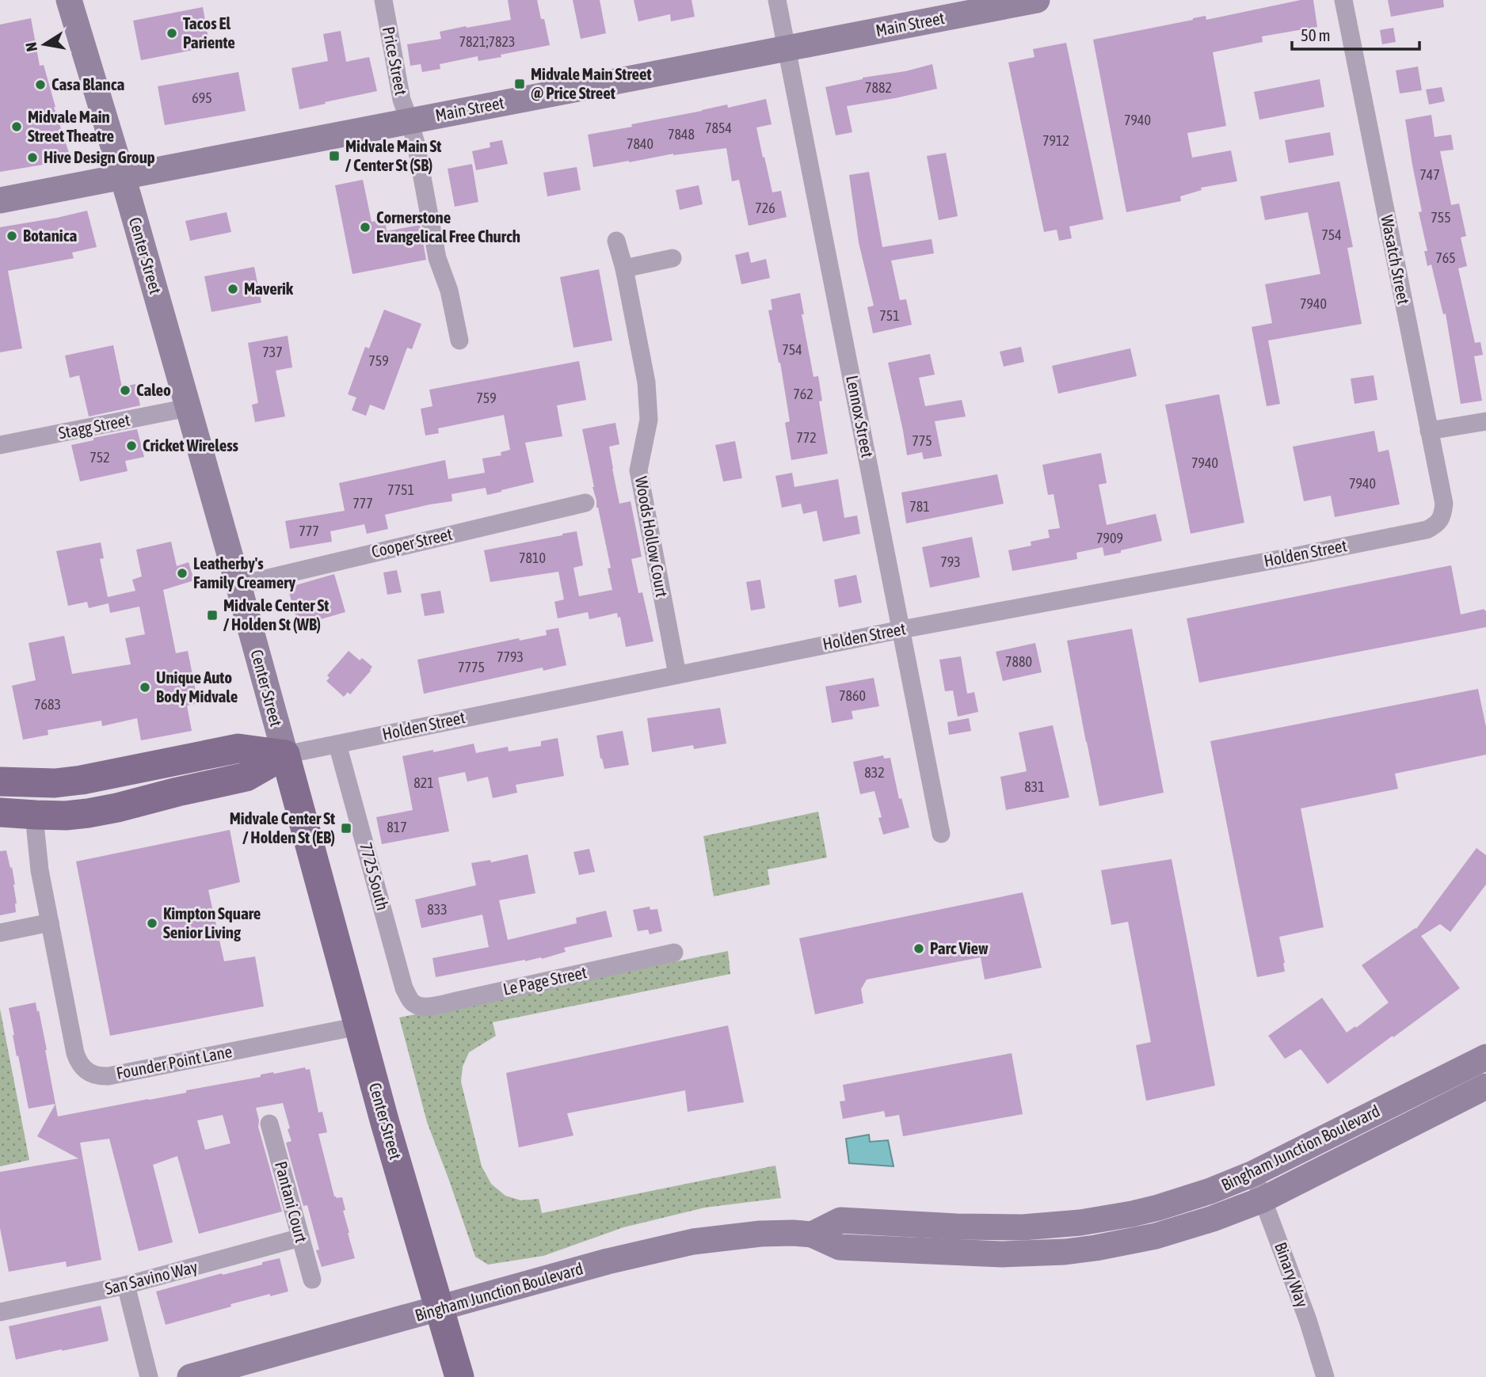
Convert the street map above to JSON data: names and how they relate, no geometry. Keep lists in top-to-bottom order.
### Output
{
  "streets": {
    "main road": [
      "Main Street",
      "Center Street",
      "Holden Street",
      "Bingham Junction Boulevard"
    ],
    "street": [
      "Price Street",
      "Wasatch Street",
      "Lennox Street",
      "Stagg Street",
      "Woods Hollow Court",
      "Cooper Street",
      "7725 South",
      "Le Page Street",
      "Founder Point Lane",
      "Pantani Court",
      "Binary Way",
      "San Savino Way"
    ]
  },
  "crossings": [
    ["Main Street", "Price Street"],
    ["Main Street", "Center Street"],
    ["Main Street", "Lennox Street"],
    ["Center Street", "Stagg Street"],
    ["Center Street", "Cooper Street"],
    ["Center Street", "Holden Street"],
    ["Center Street", "Founder Point Lane"],
    ["Center Street", "Bingham Junction Boulevard"],
    ["Wasatch Street", "Holden Street"],
    ["Lennox Street", "Holden Street"],
    ["Woods Hollow Court", "Holden Street"],
    ["Holden Street", "7725 South"],
    ["Holden Street", "Founder Point Lane"],
    ["7725 South", "Le Page Street"],
    ["Bingham Junction Boulevard", "Binary Way"],
    ["Pantani Court", "San Savino Way"]
  ],
  "places": {
    "other": [
      "Tacos El Pariente",
      "Casa Blanca",
      "Midvale Main Street Theatre",
      "Hive Design Group",
      "Cornerstone Evangelical Free Church",
      "Botanica",
      "Maverik",
      "Caleo",
      "Cricket Wireless",
      "Leatherby's Family Creamery",
      "Unique Auto Body Midvale",
      "Kimpton Square Senior Living",
      "Parc View"
    ],
    "transit": [
      "Midvale Main Street @ Price Street",
      "Midvale Main St / Center St (SB)",
      "Midvale Center St / Holden St (WB)",
      "Midvale Center St / Holden St (EB)"
    ]
  },
  "house_numbers": [
    "7821;7823",
    "7882",
    "695",
    "7940",
    "7854",
    "7848",
    "7912",
    "7840",
    "747",
    "726",
    "755",
    "754",
    "765",
    "7940",
    "751",
    "754",
    "737",
    "759",
    "762",
    "759",
    "772",
    "775",
    "752",
    "7940",
    "7940",
    "7751",
    "777",
    "781",
    "777",
    "7909",
    "7810",
    "793",
    "7793",
    "7880",
    "7775",
    "7860",
    "7683",
    "832",
    "821",
    "831",
    "817",
    "833"
  ],
  "scale_bar": "50 m",
  "north": "left"
}
